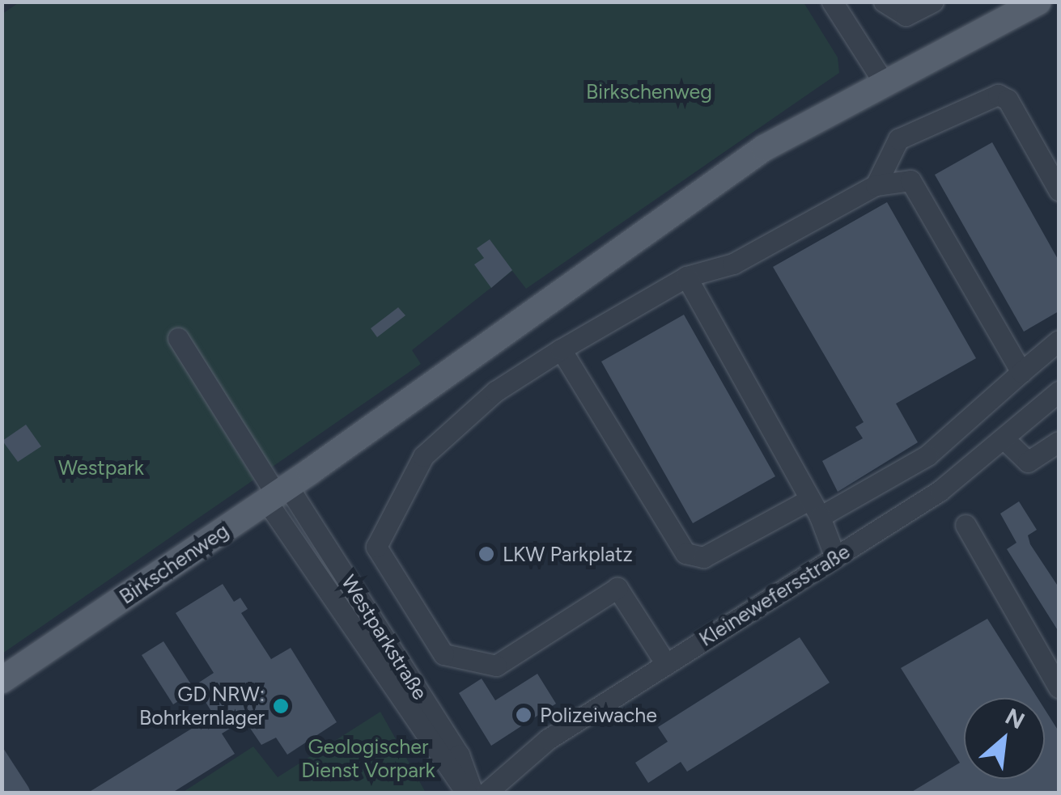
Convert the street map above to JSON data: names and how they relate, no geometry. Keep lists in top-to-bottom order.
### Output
{
  "streets": {
    "main road": ["Birkschenweg"],
    "street": ["Kleinewefersstraße", "Westparkstraße"]
  },
  "crossings": [
    ["Birkschenweg", "Westparkstraße"]
  ],
  "parks": ["Birkschenweg", "Westpark", "Geologischer Dienst Vorpark"],
  "places": ["LKW Parkplatz", "GD NRW: Bohrkernlager", "Polizeiwache"],
  "north": "top right"
}
